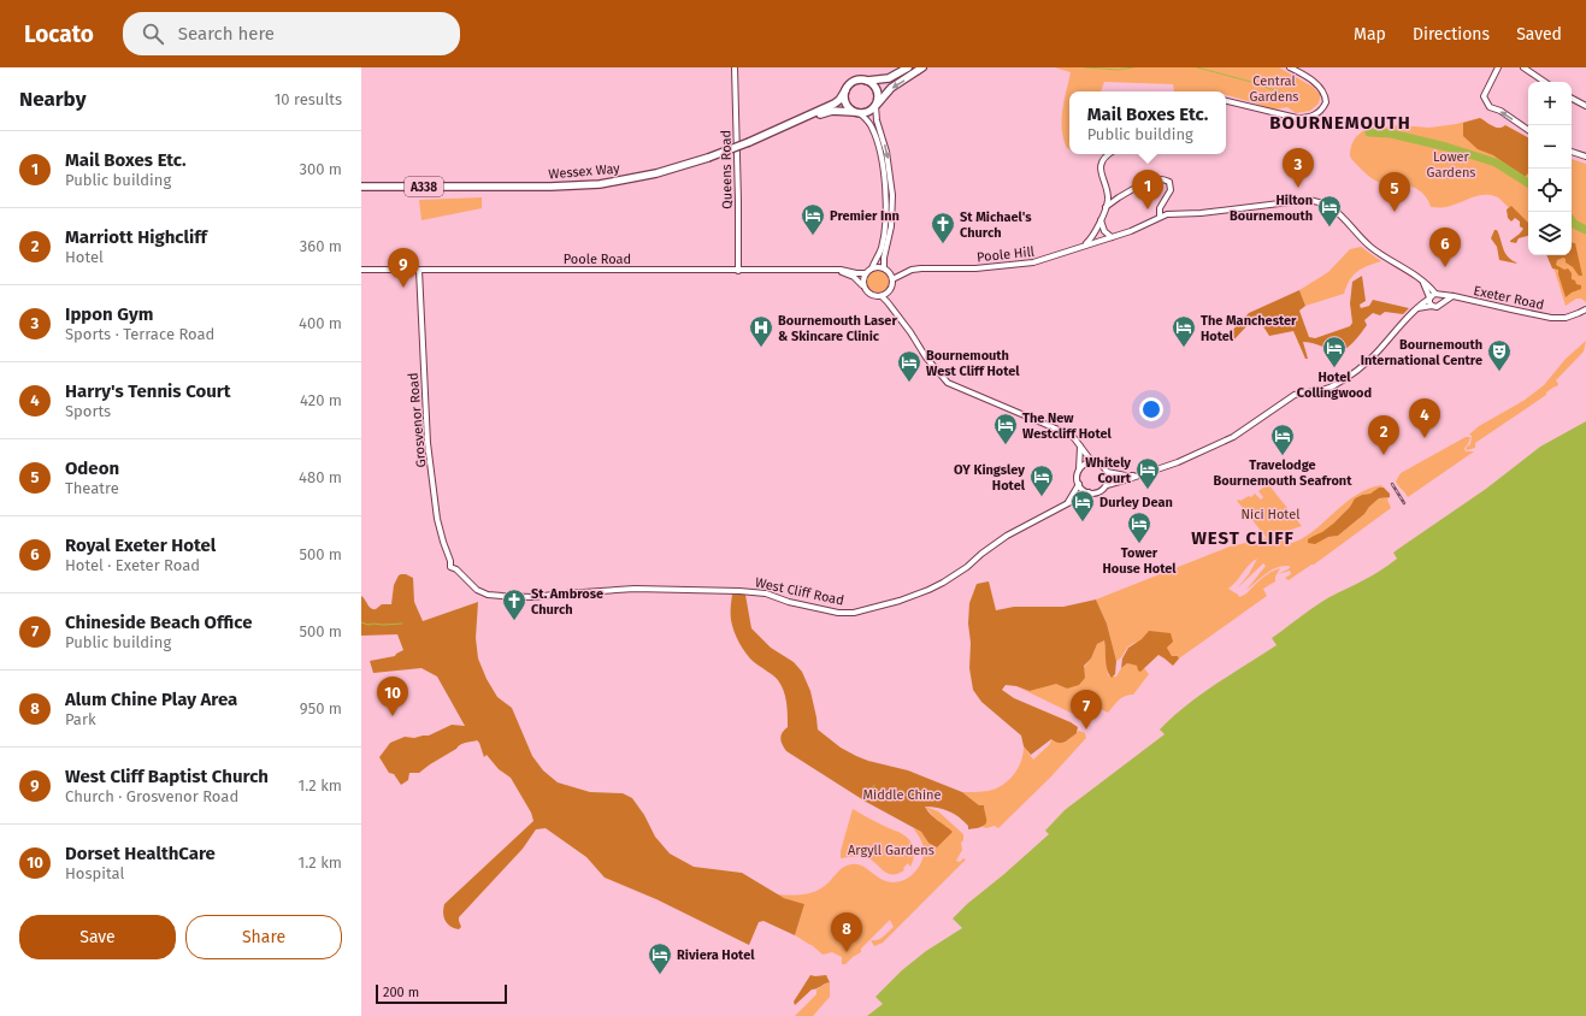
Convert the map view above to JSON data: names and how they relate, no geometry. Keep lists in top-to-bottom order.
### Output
{
  "streets": {
    "highway": ["Wessex Way", "A338"],
    "street": [
      "Queens Road",
      "Poole Hill",
      "Poole Road",
      "Exeter Road",
      "Grosvenor Road",
      "West Cliff Road"
    ]
  },
  "crossings": [
    ["Queens Road", "Poole Road"],
    ["Poole Hill", "Poole Road"],
    ["Poole Road", "Grosvenor Road"],
    ["Grosvenor Road", "West Cliff Road"]
  ],
  "districts": ["BOURNEMOUTH", "WEST CLIFF"],
  "parks": [
    "Central Gardens",
    "Lower Gardens",
    "Nici Hotel",
    "Middle Chine",
    "Argyll Gardens"
  ],
  "places": {
    "hotel": [
      "Hilton Bournemouth",
      "Premier Inn",
      "The Manchester Hotel",
      "Hotel Collingwood",
      "Bournemouth West Cliff Hotel",
      "The New Westcliff Hotel",
      "Travelodge Bournemouth Seafront",
      "Whitely Court",
      "OY Kingsley Hotel",
      "Durley Dean",
      "Tower House Hotel",
      "Riviera Hotel"
    ],
    "church": ["St Michael's Church", "St. Ambrose Church"],
    "hospital": ["Bournemouth Laser & Skincare Clinic"],
    "theatre": ["Bournemouth International Centre"]
  },
  "scale_bar": "200 m",
  "page": {
    "header": "Locato",
    "search": "Search here",
    "nav": ["Map", "Directions", "Saved"],
    "heading": ["Nearby", "10 results"],
    "map_buttons": ["+", "−"],
    "popup": ["Mail Boxes Etc.", "Public building"],
    "list": [
      {
        "mark": "1",
        "name": "Mail Boxes Etc.",
        "note": "Public building",
        "value": "300 m"
      },
      {
        "mark": "2",
        "name": "Marriott Highcliff",
        "note": "Hotel",
        "value": "360 m"
      },
      {
        "mark": "3",
        "name": "Ippon Gym",
        "note": "Sports · Terrace Road",
        "value": "400 m"
      },
      {
        "mark": "4",
        "name": "Harry's Tennis Court",
        "note": "Sports",
        "value": "420 m"
      },
      {
        "mark": "5",
        "name": "Odeon",
        "note": "Theatre",
        "value": "480 m"
      },
      {
        "mark": "6",
        "name": "Royal Exeter Hotel",
        "note": "Hotel · Exeter Road",
        "value": "500 m"
      },
      {
        "mark": "7",
        "name": "Chineside Beach Office",
        "note": "Public building",
        "value": "500 m"
      },
      {
        "mark": "8",
        "name": "Alum Chine Play Area",
        "note": "Park",
        "value": "950 m"
      },
      {
        "mark": "9",
        "name": "West Cliff Baptist Church",
        "note": "Church · Grosvenor Road",
        "value": "1.2 km"
      },
      {
        "mark": "10",
        "name": "Dorset HealthCare",
        "note": "Hospital",
        "value": "1.2 km"
      }
    ],
    "pins": [
      "3",
      "1",
      "5",
      "6",
      "9",
      "4",
      "2",
      "10",
      "7",
      "8"
    ],
    "buttons": ["Save", "Share"],
    "scale": "200 m"
  }
}
